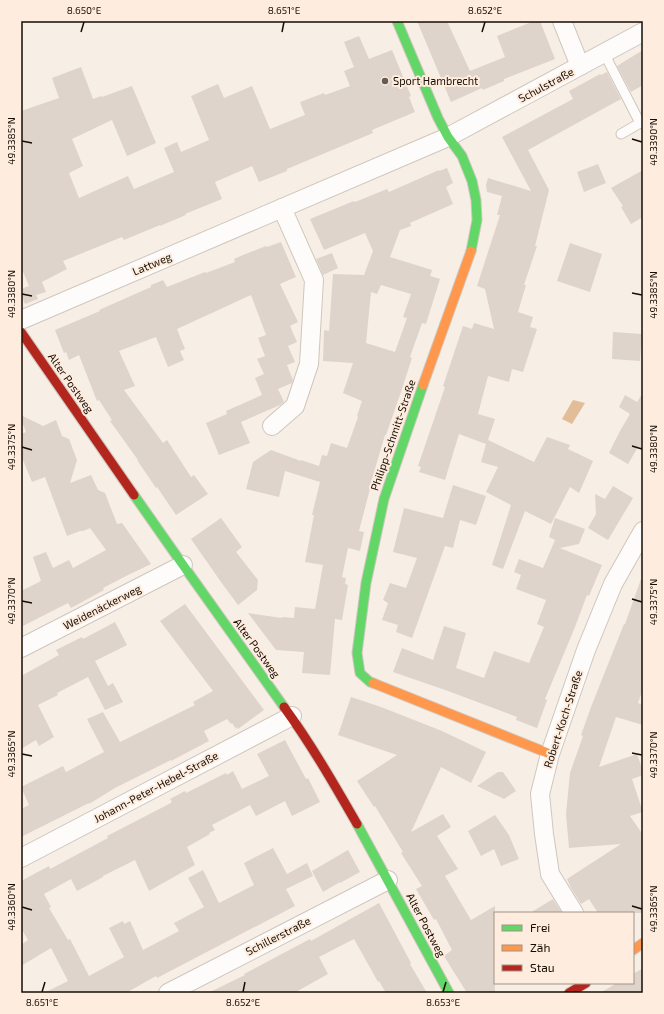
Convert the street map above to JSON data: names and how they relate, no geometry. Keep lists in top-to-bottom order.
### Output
{
  "streets": {
    "street": [
      "Schulstraße",
      "Lattweg",
      "Alter Postweg",
      "Philipp-Schmitt-Straße",
      "Weidenäckerweg",
      "Robert-Koch-Straße",
      "Johann-Peter-Hebel-Straße",
      "Schillerstraße"
    ]
  },
  "crossings": [
    ["Schulstraße", "Lattweg"],
    ["Schulstraße", "Philipp-Schmitt-Straße"],
    ["Lattweg", "Philipp-Schmitt-Straße"],
    ["Alter Postweg", "Weidenäckerweg"],
    ["Alter Postweg", "Johann-Peter-Hebel-Straße"],
    ["Alter Postweg", "Schillerstraße"],
    ["Philipp-Schmitt-Straße", "Robert-Koch-Straße"]
  ],
  "places": ["Sport Hambrecht"],
  "legend": ["Frei", "Zäh", "Stau"],
  "coordinates": [
    "8.650°E",
    "8.651°E",
    "8.652°E",
    "49.3385°N",
    "49.3390°N",
    "49.3380°N",
    "49.3375°N",
    "49.3370°N",
    "49.3365°N",
    "49.3360°N",
    "8.653°E"
  ]
}
